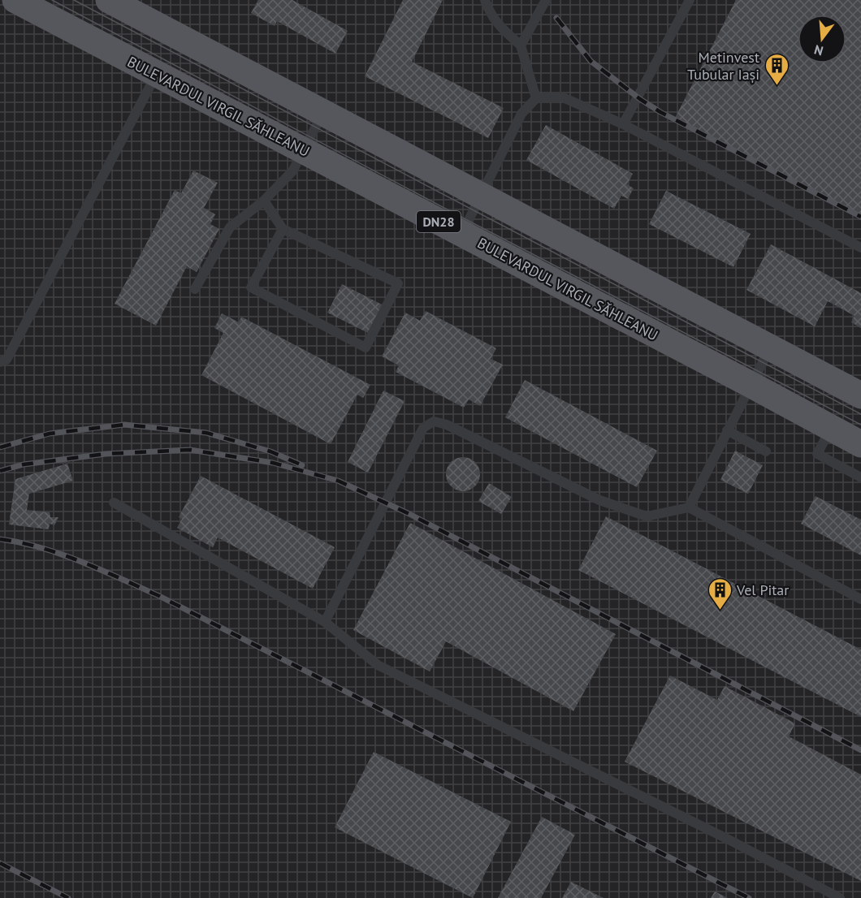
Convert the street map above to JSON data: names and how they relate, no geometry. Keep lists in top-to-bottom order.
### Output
{
  "streets": {
    "main road": ["BULEVARDUL VIRGIL SĂHLEANU", "DN28"]
  },
  "places": {
    "building": ["Metinvest Tubular Iași", "Vel Pitar"]
  },
  "north": "bottom"
}
